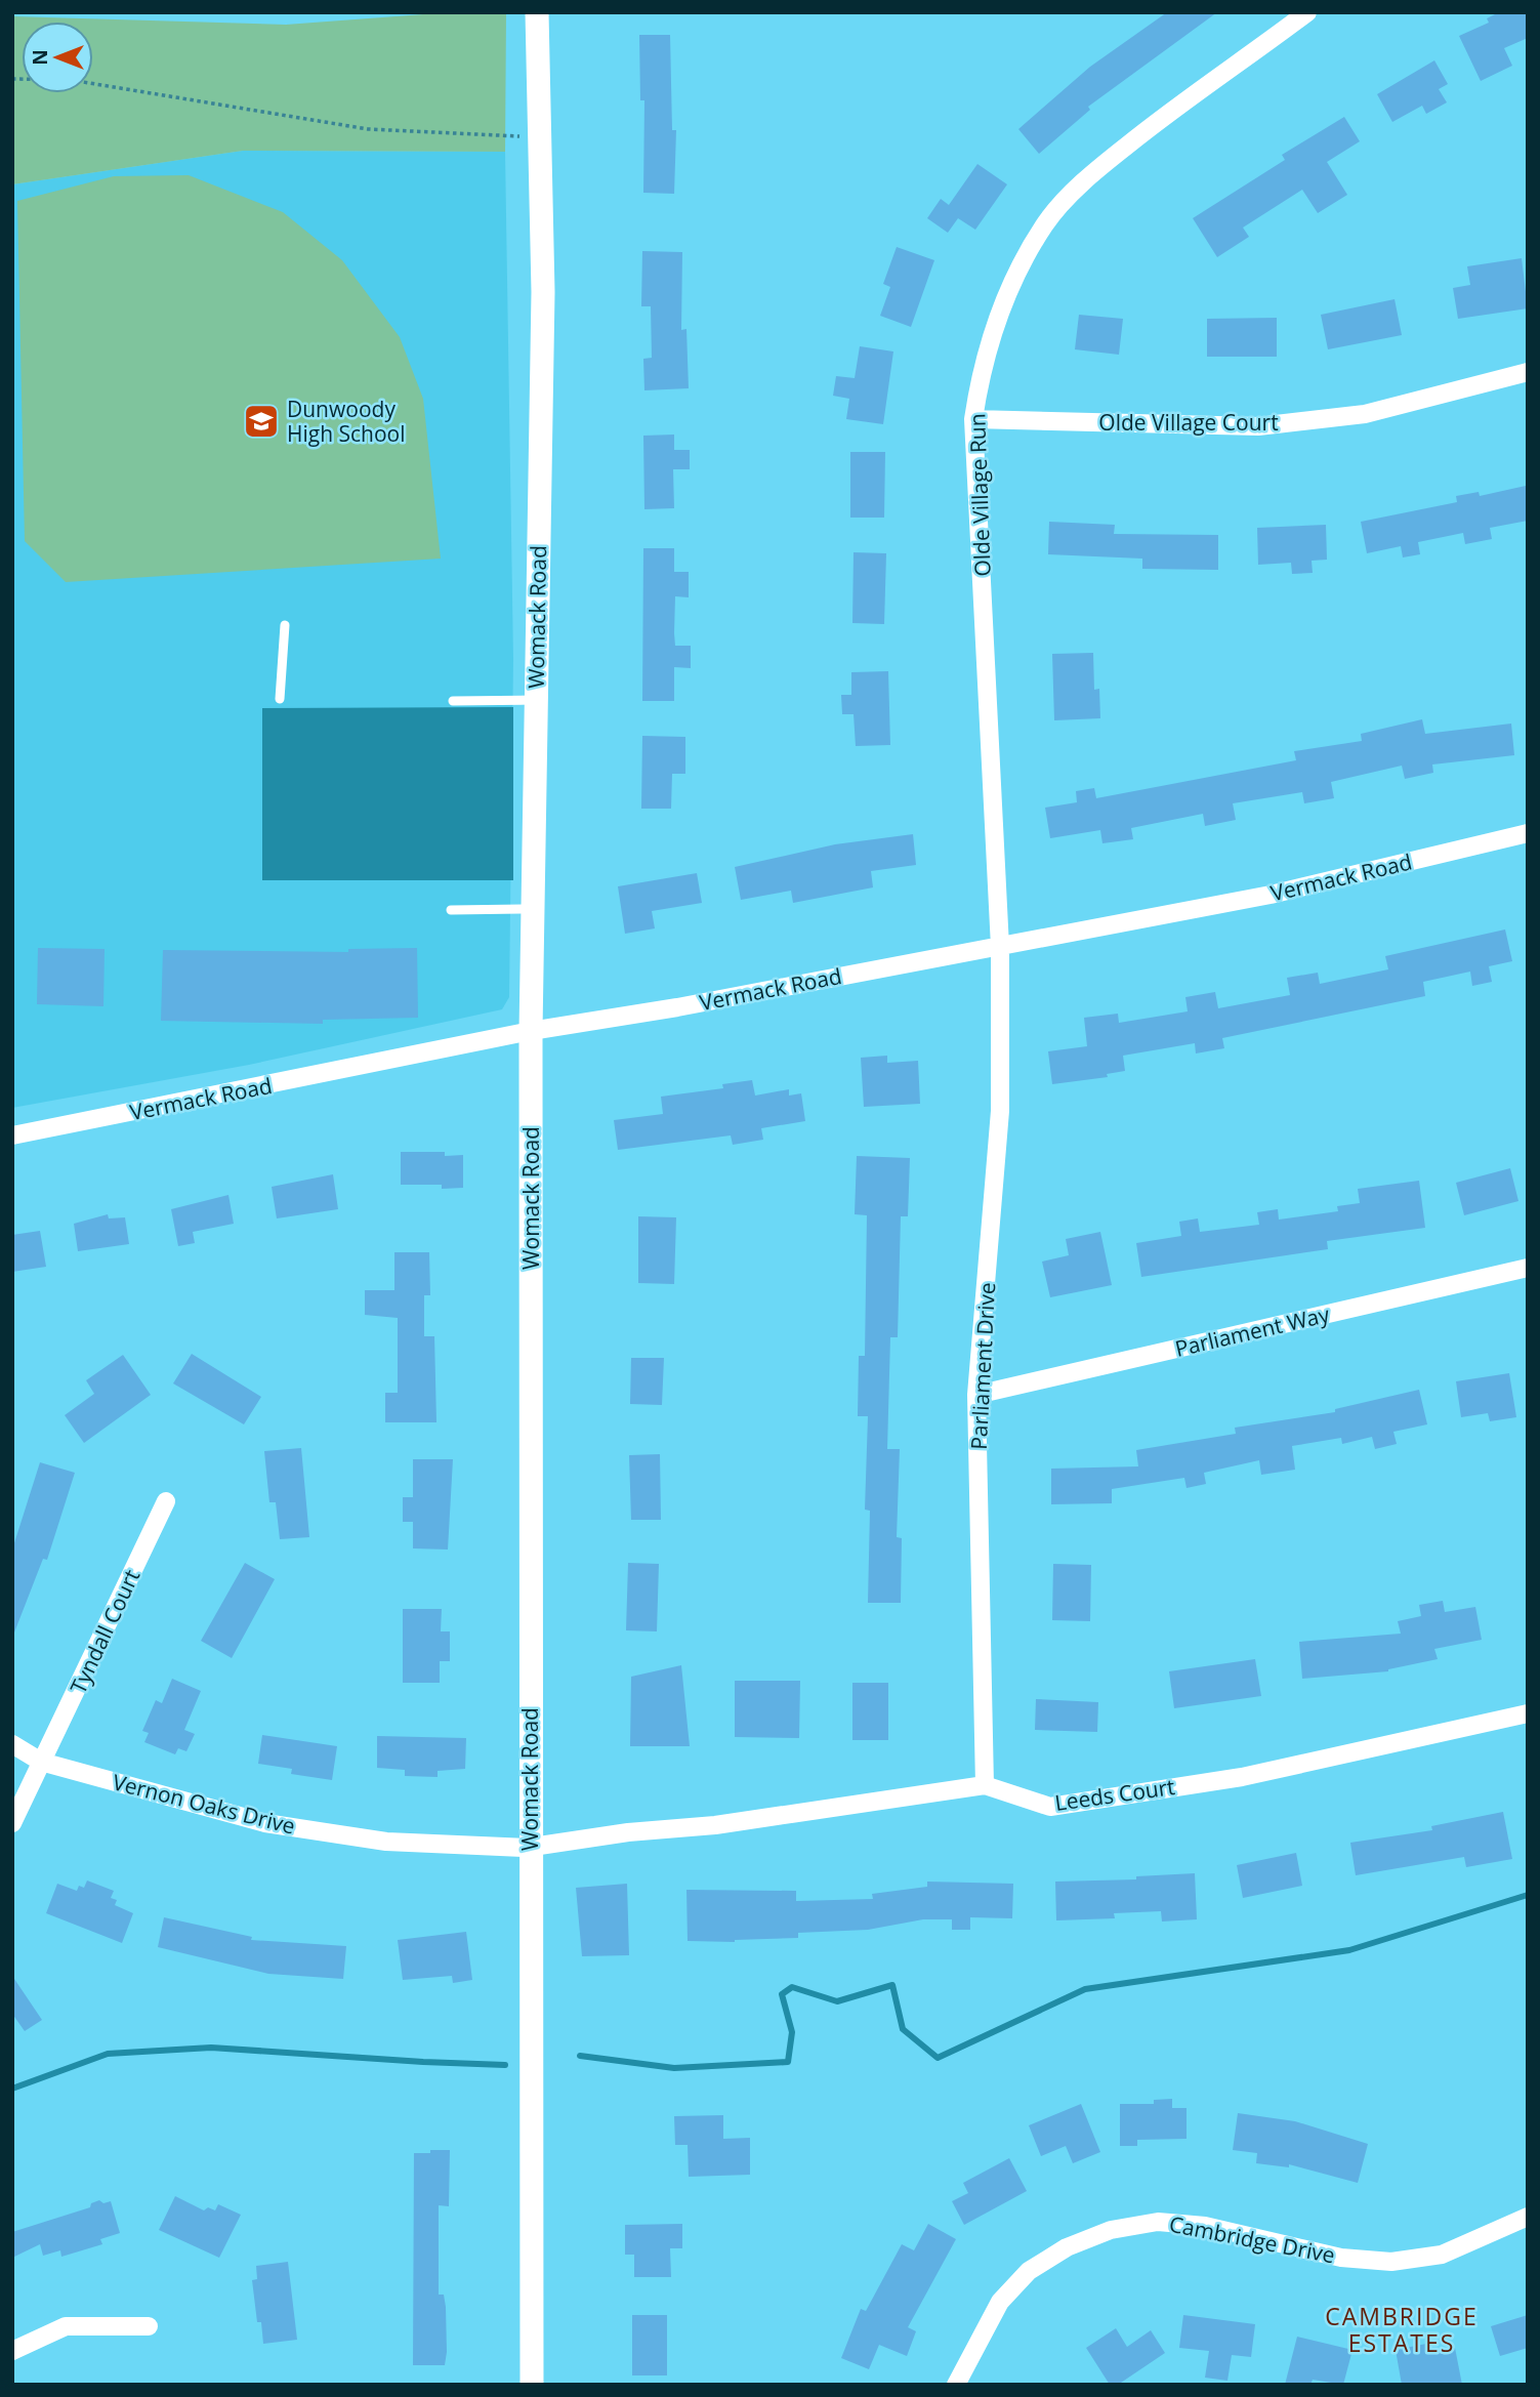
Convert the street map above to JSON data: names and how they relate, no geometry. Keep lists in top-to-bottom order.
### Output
{
  "streets": {
    "street": [
      "Olde Village Court",
      "Olde Village Run",
      "Womack Road",
      "Vermack Road",
      "Parliament Way",
      "Parliament Drive",
      "Tyndall Court",
      "Leeds Court",
      "Vernon Oaks Drive",
      "Cambridge Drive"
    ]
  },
  "crossings": [
    ["Olde Village Court", "Olde Village Run"],
    ["Olde Village Run", "Vermack Road"],
    ["Olde Village Run", "Parliament Drive"],
    ["Womack Road", "Vermack Road"],
    ["Womack Road", "Leeds Court"],
    ["Womack Road", "Vernon Oaks Drive"],
    ["Vermack Road", "Parliament Drive"],
    ["Parliament Way", "Parliament Drive"],
    ["Parliament Drive", "Leeds Court"],
    ["Tyndall Court", "Vernon Oaks Drive"],
    ["Leeds Court", "Vernon Oaks Drive"]
  ],
  "districts": ["CAMBRIDGE ESTATES"],
  "places": {
    "school or university": ["Dunwoody High School"]
  },
  "north": "left"
}
